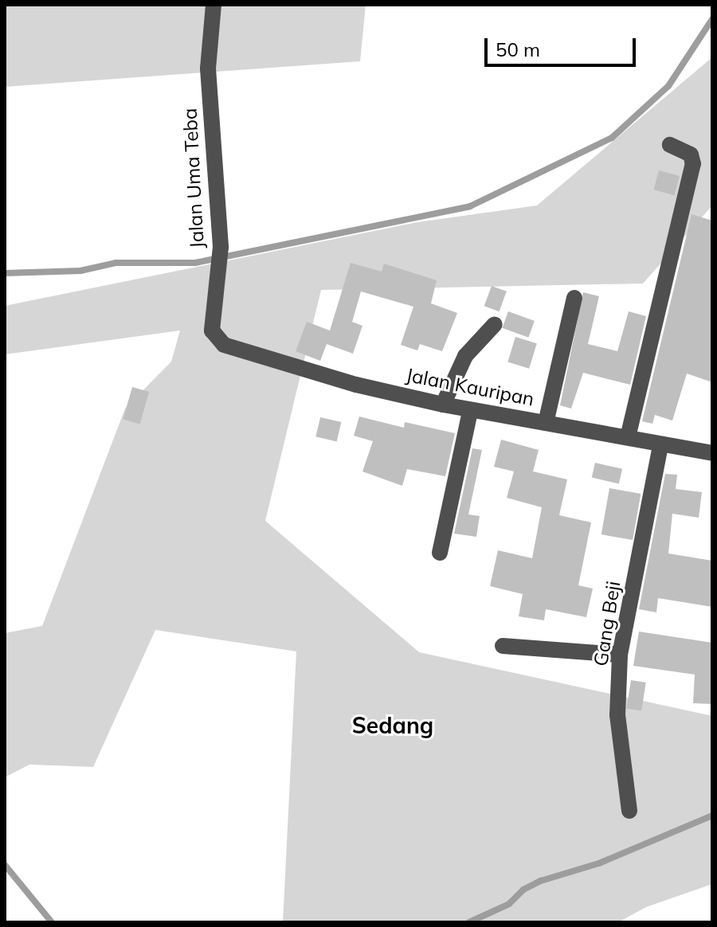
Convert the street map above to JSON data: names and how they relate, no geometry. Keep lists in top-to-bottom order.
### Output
{
  "streets": {
    "street": ["Jalan Uma Teba", "Jalan Kauripan", "Gang Beji"]
  },
  "crossings": [
    ["Jalan Uma Teba", "Jalan Kauripan"],
    ["Jalan Kauripan", "Gang Beji"]
  ],
  "districts": ["Sedang"],
  "scale_bar": "50 m"
}
